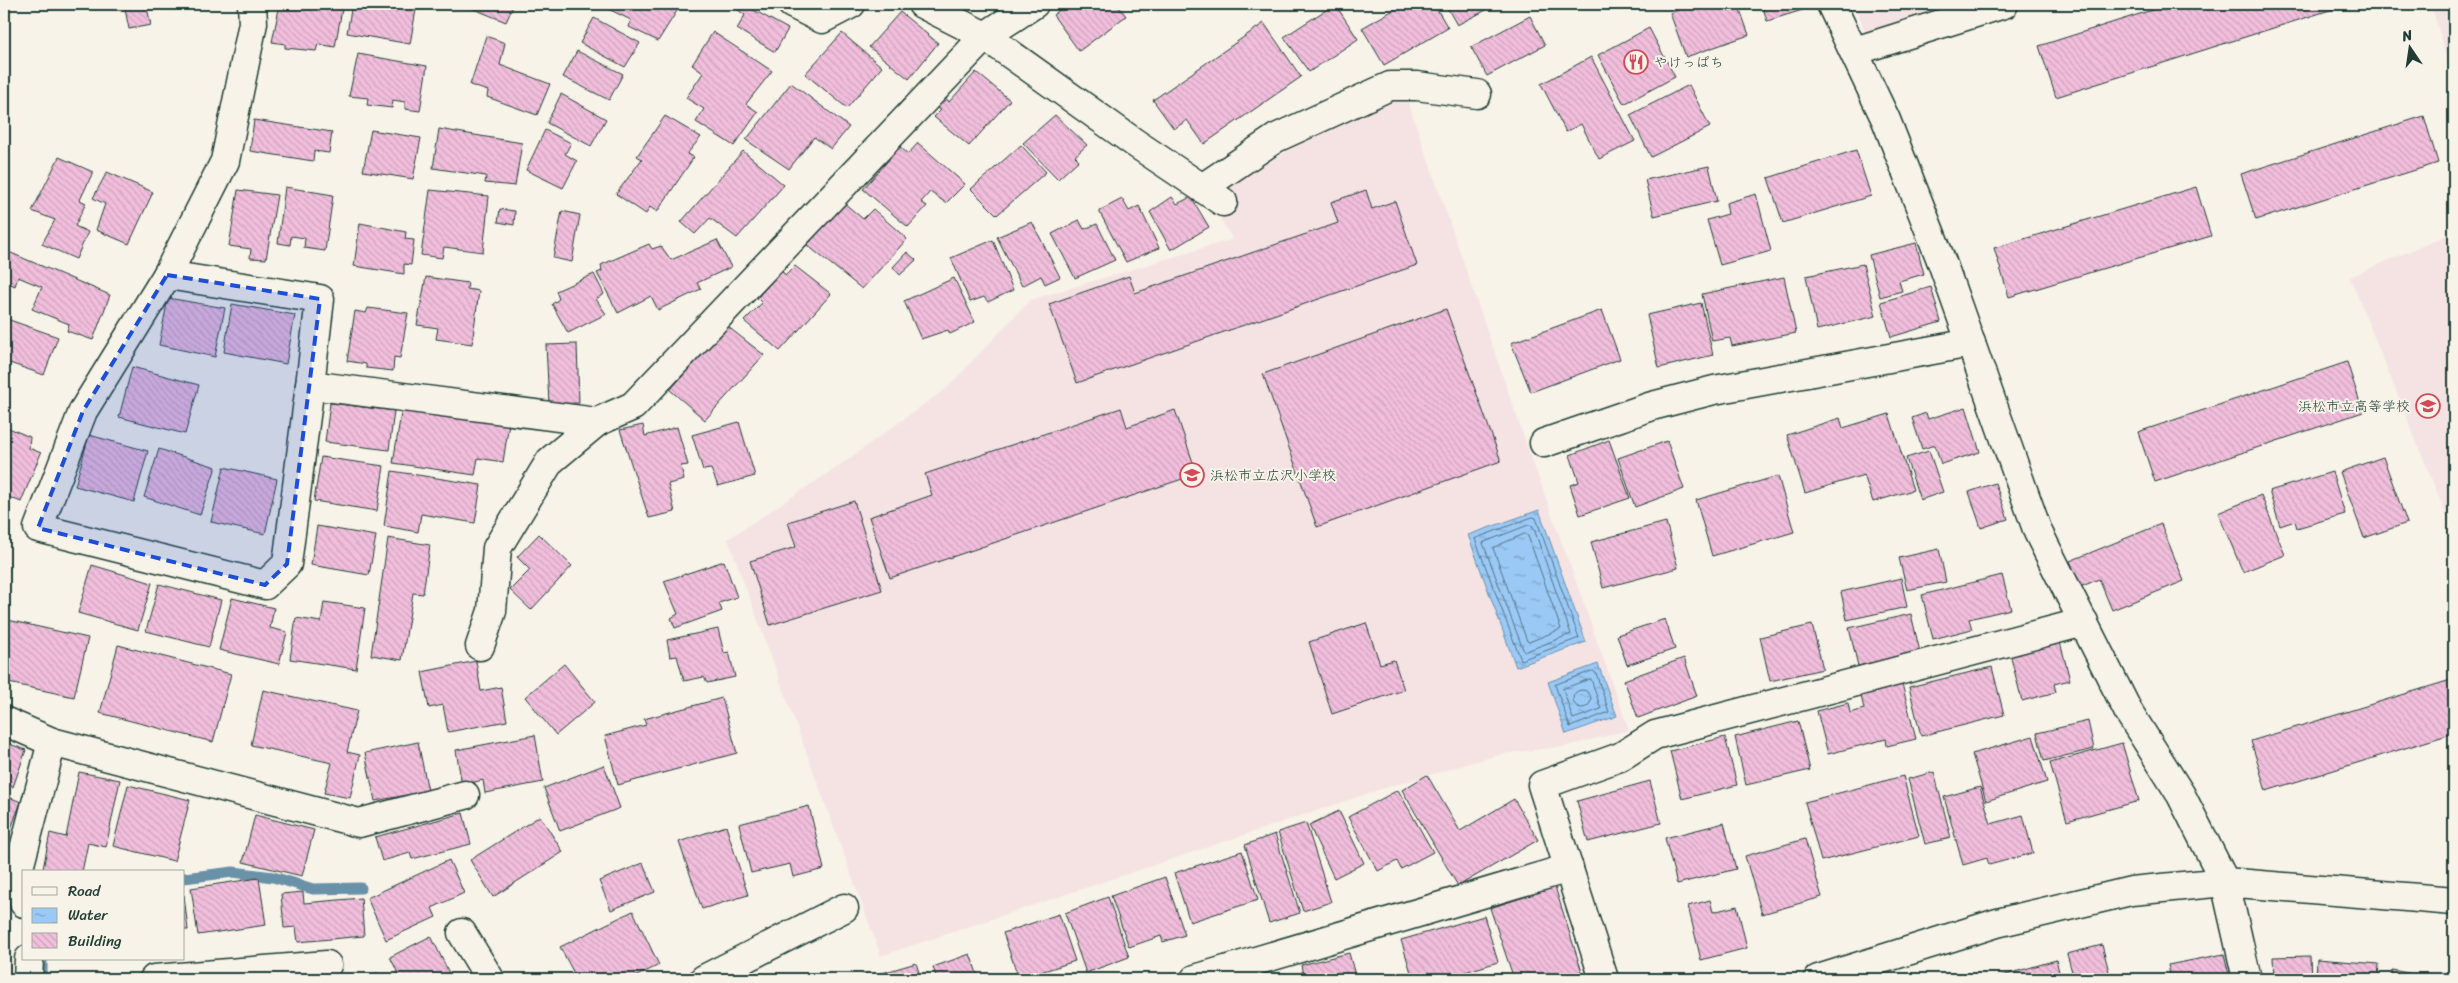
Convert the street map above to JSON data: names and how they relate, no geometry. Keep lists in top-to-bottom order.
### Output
{
  "places": {
    "restaurant": ["やけっぱち"],
    "school or university": ["浜松市立高等学校", "浜松市立広沢小学校"]
  },
  "legend": ["Road", "Water", "Building"],
  "north": "top"
}
